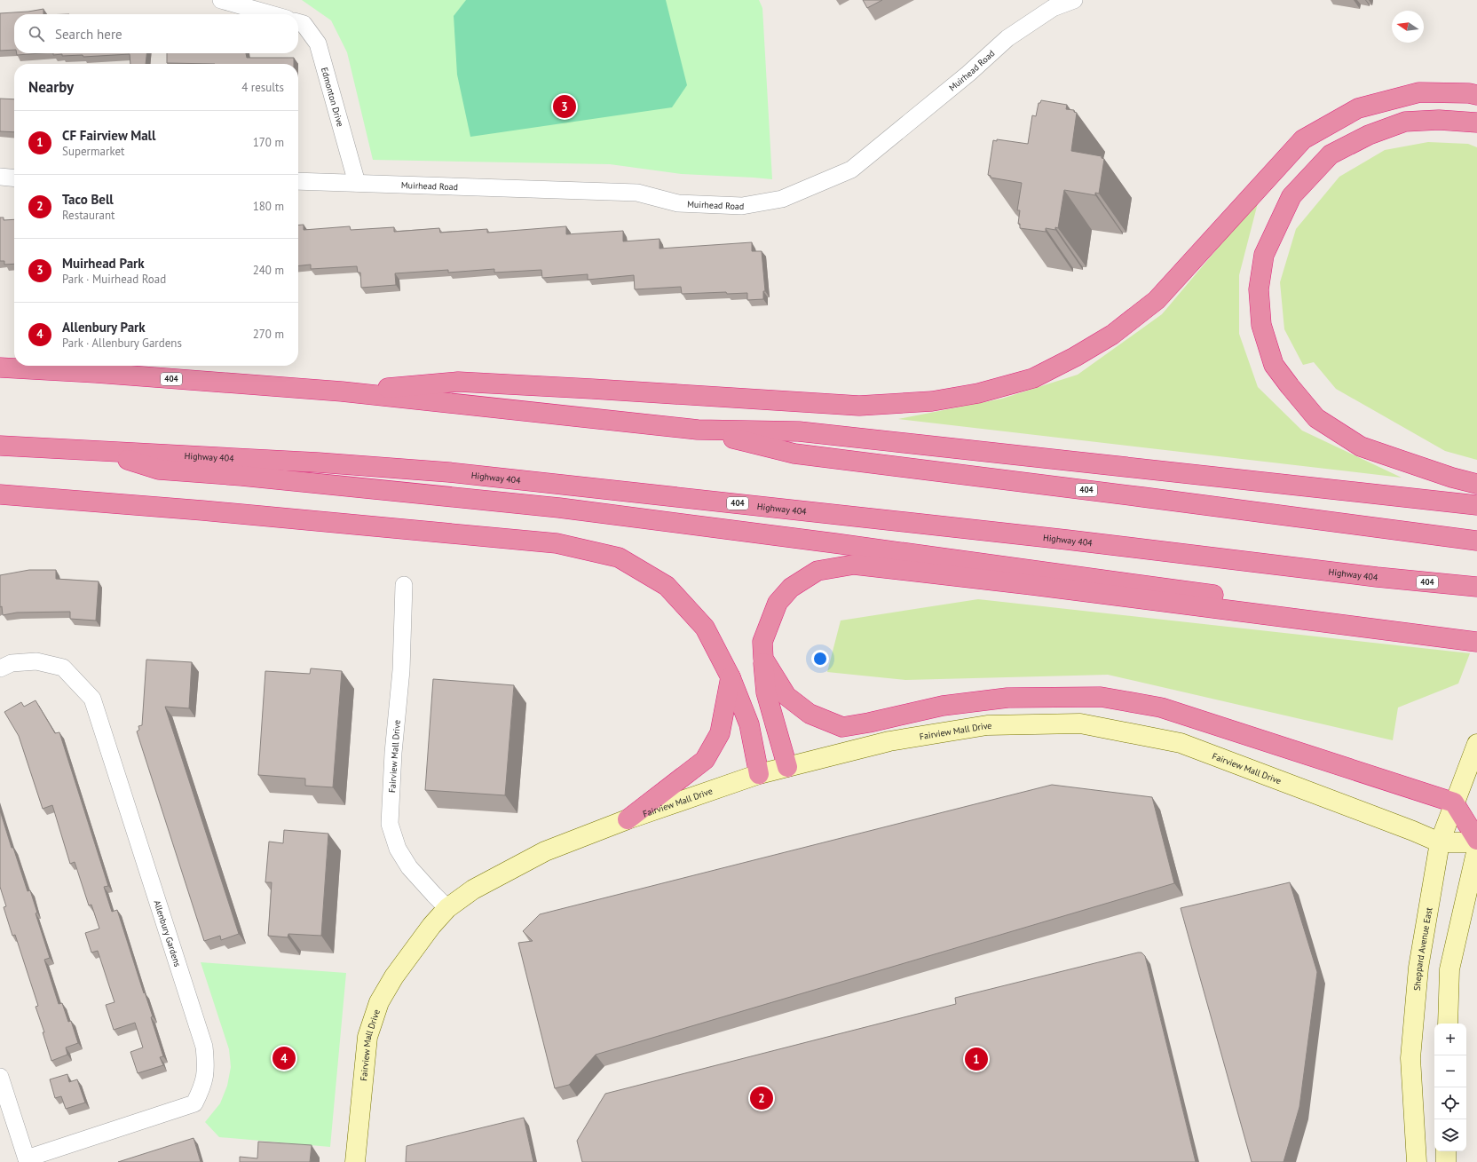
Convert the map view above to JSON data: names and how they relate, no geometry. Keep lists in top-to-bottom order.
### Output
{
  "streets": {
    "highway": ["404", "Highway 404"],
    "street": [
      "Muirhead Road",
      "Edmonton Drive",
      "Fairview Mall Drive",
      "Allenbury Gardens",
      "Sheppard Avenue East"
    ]
  },
  "crossings": [
    ["Muirhead Road", "Edmonton Drive"],
    ["Fairview Mall Drive", "Sheppard Avenue East"]
  ],
  "north": "left",
  "page": {
    "search": "Search here",
    "heading": ["Nearby", "4 results"],
    "pins": [
      "3",
      "4",
      "1",
      "2"
    ],
    "list": [
      {
        "mark": "1",
        "name": "CF Fairview Mall",
        "note": "Supermarket",
        "value": "170 m"
      },
      {
        "mark": "2",
        "name": "Taco Bell",
        "note": "Restaurant",
        "value": "180 m"
      },
      {
        "mark": "3",
        "name": "Muirhead Park",
        "note": "Park · Muirhead Road",
        "value": "240 m"
      },
      {
        "mark": "4",
        "name": "Allenbury Park",
        "note": "Park · Allenbury Gardens",
        "value": "270 m"
      }
    ],
    "map_buttons": ["+", "−"]
  }
}
